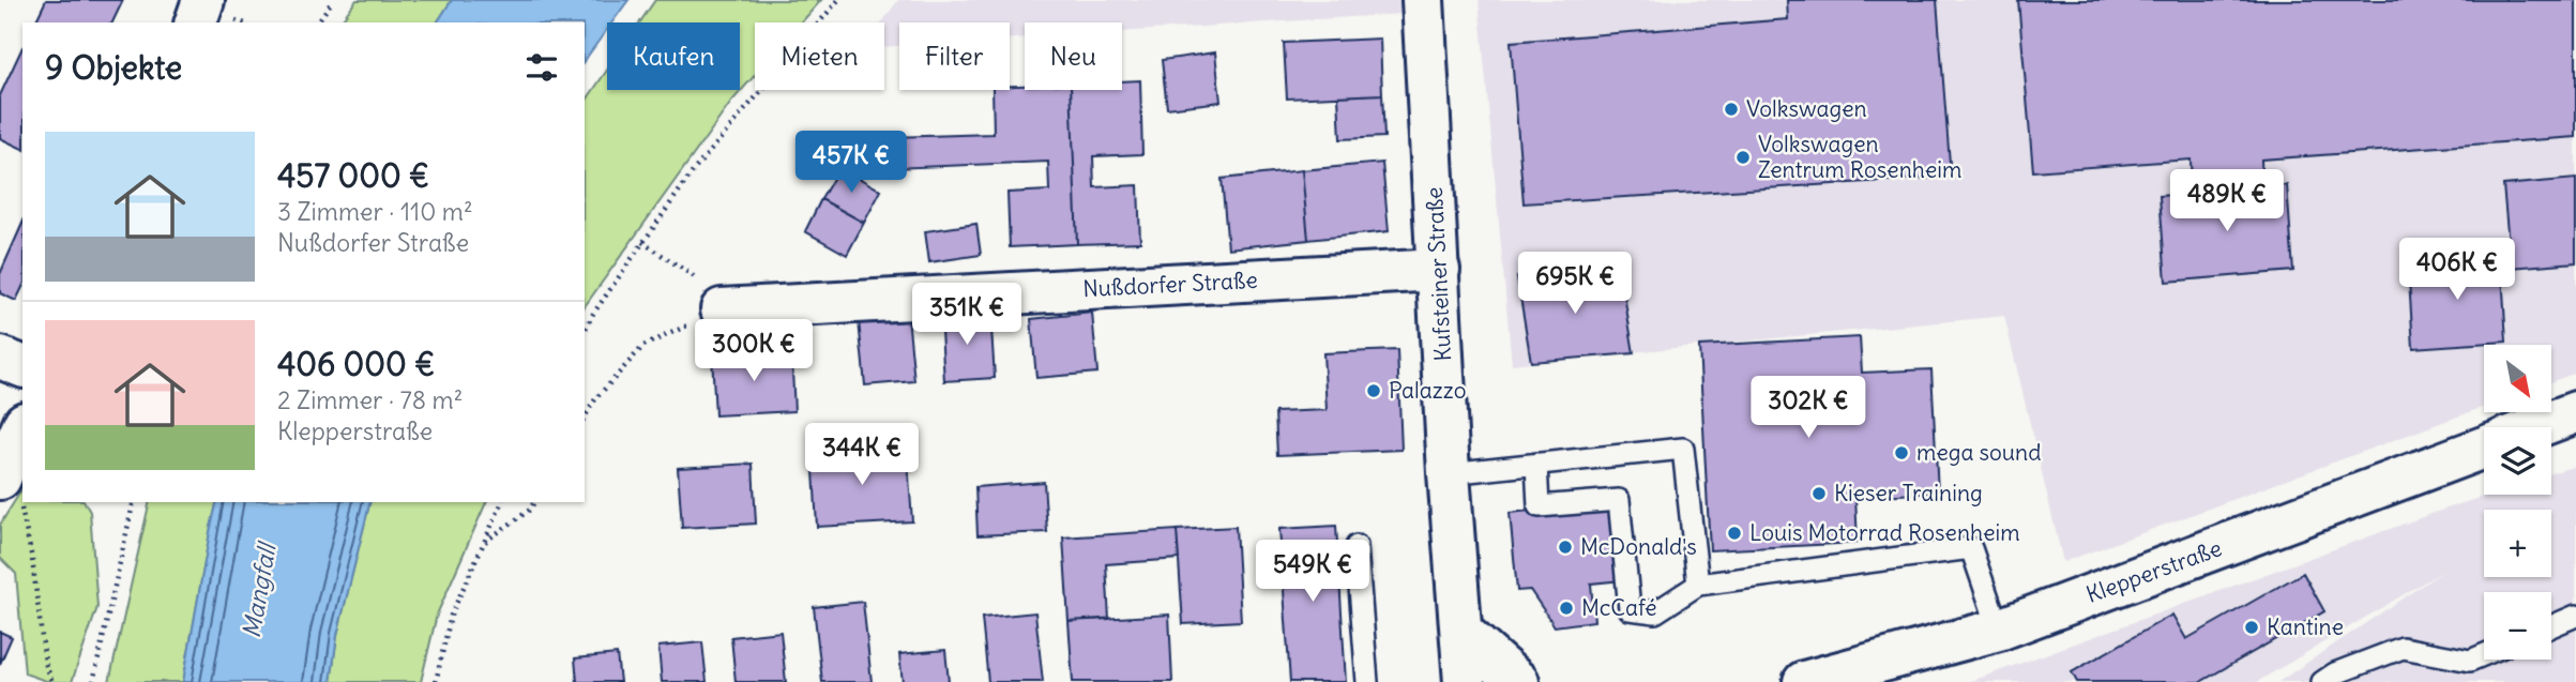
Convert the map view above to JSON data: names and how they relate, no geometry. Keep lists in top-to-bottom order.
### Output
{
  "streets": {
    "street": ["Kufsteiner Straße", "Nußdorfer Straße", "Klepperstraße"]
  },
  "crossings": [
    ["Kufsteiner Straße", "Nußdorfer Straße"]
  ],
  "water": ["Mangfall"],
  "places": [
    "Volkswagen",
    "Volkswagen Zentrum Rosenheim",
    "Palazzo",
    "mega sound",
    "Kieser Training",
    "Louis Motorrad Rosenheim",
    "McDonald's",
    "McCafé",
    "Kantine"
  ],
  "north": "bottom right",
  "page": {
    "chip": [
      "Kaufen",
      "Mieten",
      "Filter",
      "Neu"
    ],
    "heading": "9 Objekte",
    "list": [
      {
        "name": "457 000 €",
        "note": "3 Zimmer · 110 m² · Nußdorfer Straße"
      },
      {
        "name": "406 000 €",
        "note": "2 Zimmer · 78 m² · Klepperstraße"
      }
    ],
    "price": [
      "457K €",
      "489K €",
      "406K €",
      "695K €",
      "351K €",
      "300K €",
      "302K €",
      "344K €",
      "549K €"
    ],
    "map_buttons": ["+", "−"]
  }
}
